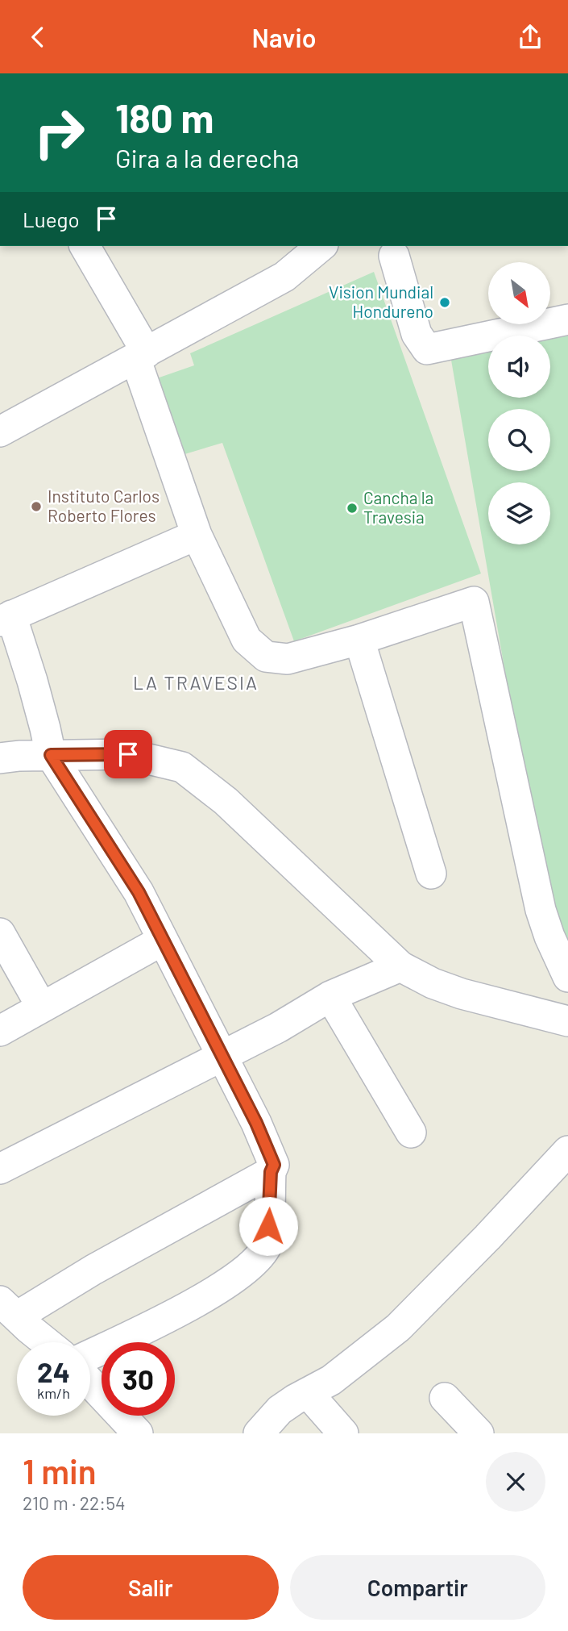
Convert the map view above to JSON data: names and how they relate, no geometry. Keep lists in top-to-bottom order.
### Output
{
  "districts": ["LA TRAVESIA"],
  "places": ["Vision Mundial Hondureno", "Instituto Carlos Roberto Flores", "Cancha la Travesia"],
  "north": "bottom right",
  "page": {
    "header": "Navio",
    "turn": ["180 m", "Gira a la derecha"],
    "then": "Luego",
    "speed": "24 km/h",
    "limit": "30",
    "heading": ["1 min", "210 m · 22:54"],
    "buttons": ["Salir", "Compartir"]
  }
}
